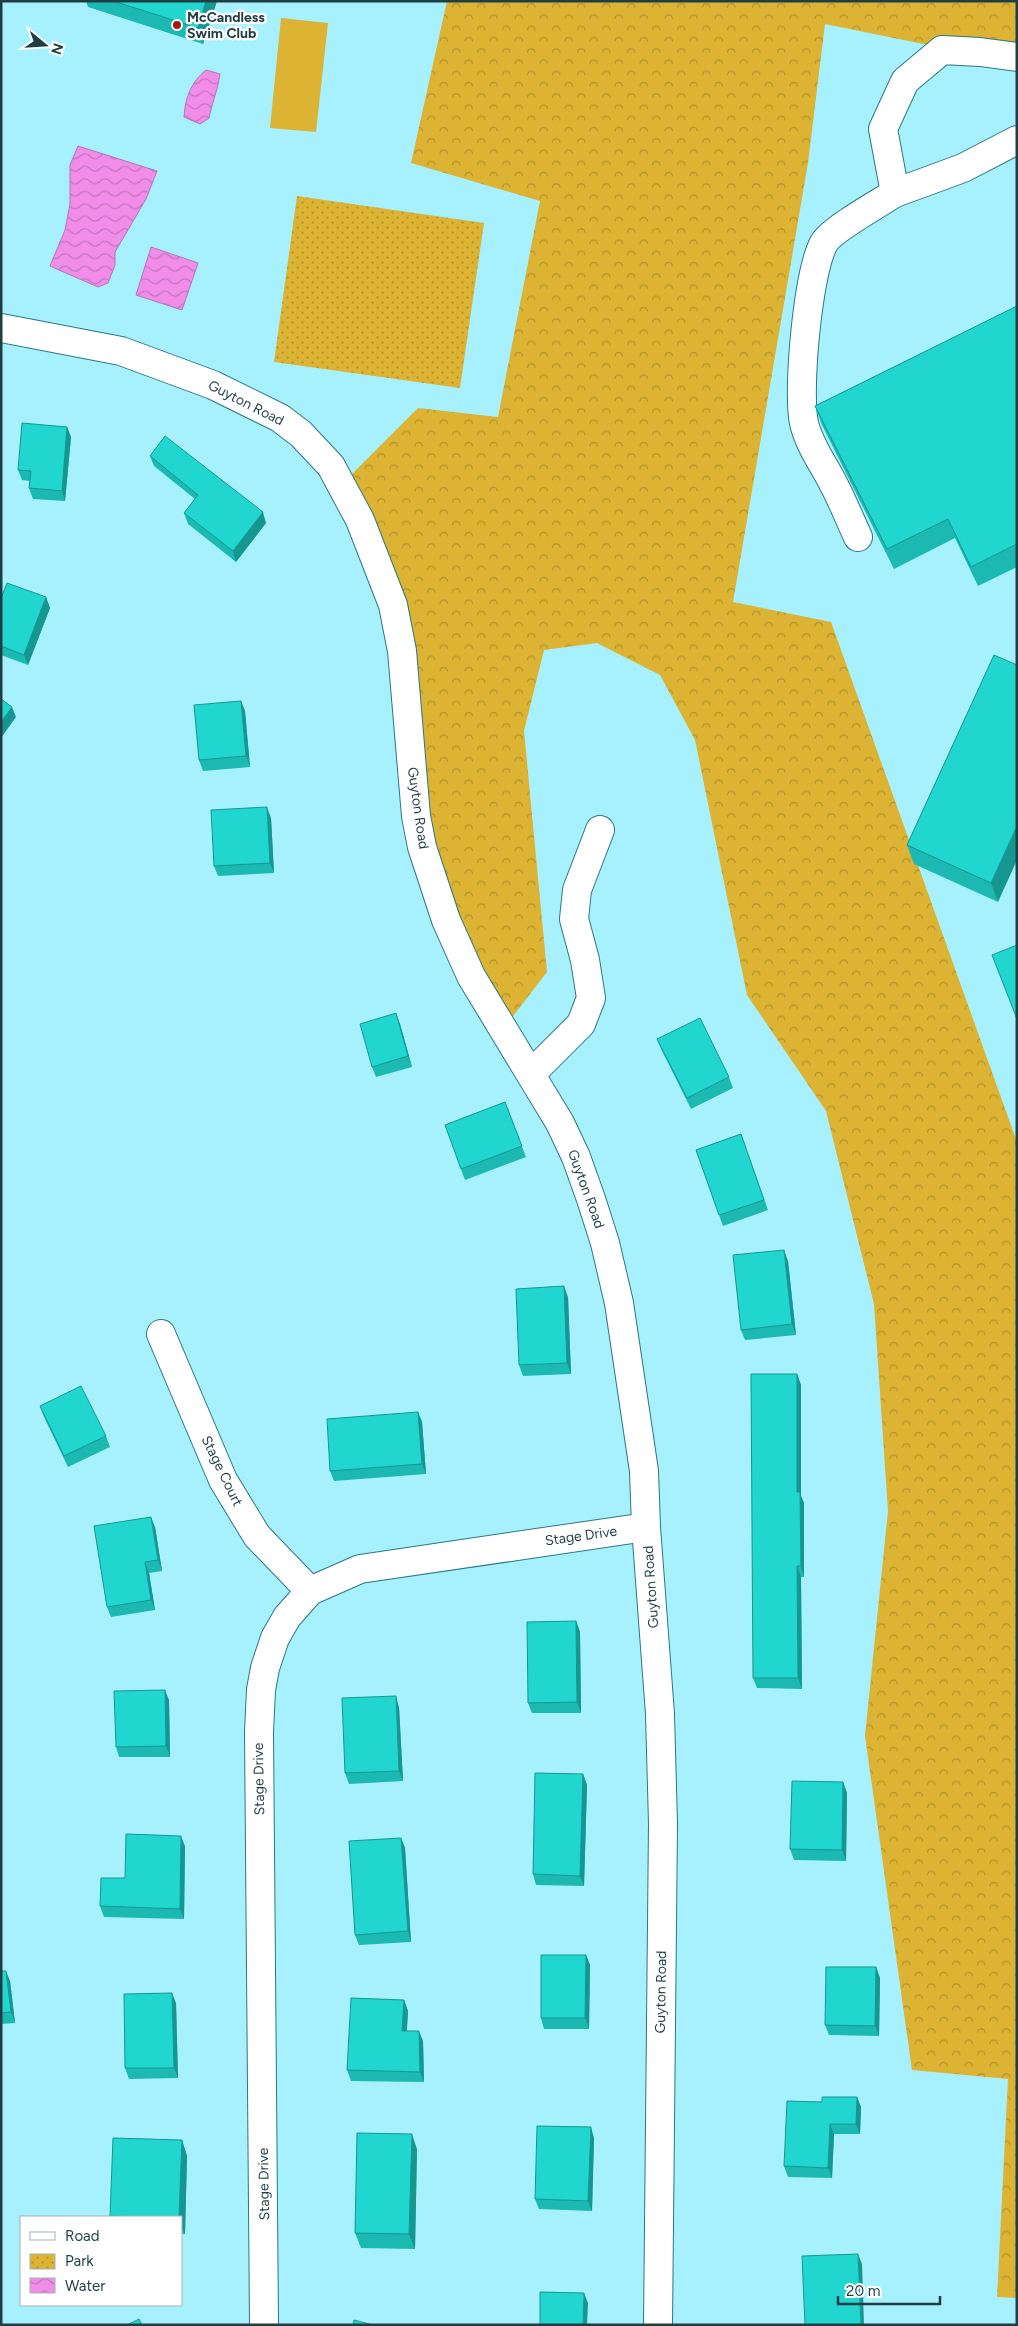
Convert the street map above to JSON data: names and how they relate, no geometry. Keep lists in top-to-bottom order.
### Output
{
  "streets": {
    "street": ["Guyton Road", "Stage Court", "Stage Drive"]
  },
  "crossings": [
    ["Guyton Road", "Stage Drive"],
    ["Stage Court", "Stage Drive"]
  ],
  "places": ["McCandless Swim Club"],
  "legend": ["Road", "Park", "Water"],
  "scale_bar": "20 m",
  "north": "right"
}
